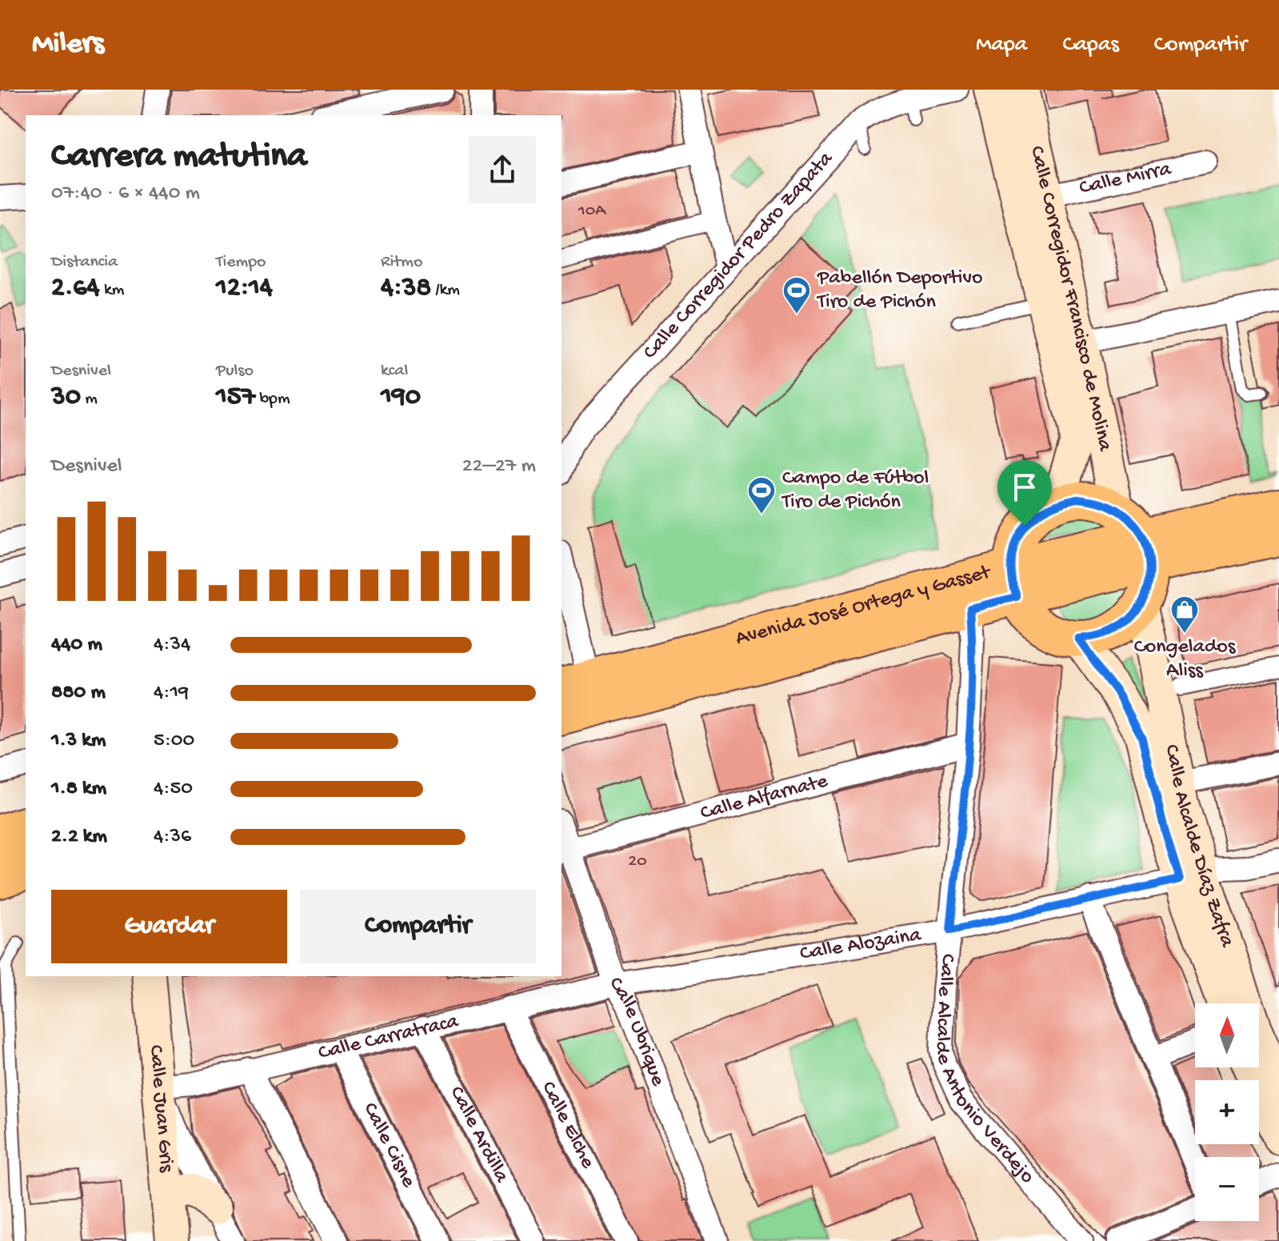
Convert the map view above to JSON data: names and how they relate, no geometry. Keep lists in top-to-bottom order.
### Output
{
  "streets": {
    "main road": [
      "Calle Corregidor Francisco de Molina",
      "Avenida José Ortega y Gasset",
      "Calle Alcalde Díaz Zafra",
      "Calle Juan Gris"
    ],
    "street": [
      "Calle Mirra",
      "Calle Corregidor Pedro Zapata",
      "Calle Alfarnate",
      "Calle Alozaina",
      "Calle Ubrique",
      "Calle Carratraca",
      "Calle Alcalde Antonio Verdejo",
      "Calle Elche",
      "Calle Ardilla",
      "Calle Cisne"
    ]
  },
  "crossings": [
    ["Calle Mirra", "Calle Corregidor Francisco de Molina"],
    ["Avenida José Ortega y Gasset", "Calle Alcalde Antonio Verdejo"],
    ["Calle Alfarnate", "Calle Ubrique"],
    ["Calle Alfarnate", "Calle Alcalde Antonio Verdejo"],
    ["Calle Alcalde Díaz Zafra", "Calle Alozaina"],
    ["Calle Alozaina", "Calle Ubrique"],
    ["Calle Alozaina", "Calle Carratraca"],
    ["Calle Alozaina", "Calle Alcalde Antonio Verdejo"],
    ["Calle Ubrique", "Calle Carratraca"],
    ["Calle Carratraca", "Calle Juan Gris"],
    ["Calle Carratraca", "Calle Elche"],
    ["Calle Carratraca", "Calle Ardilla"],
    ["Calle Carratraca", "Calle Cisne"]
  ],
  "places": {
    "sports": ["Pabellón Deportivo Tiro de Pichón", "Campo de Fútbol Tiro de Pichón"],
    "shop": ["Congelados Aliss"]
  },
  "house_numbers": ["10A", "20"],
  "north": "top",
  "page": {
    "header": "Milers",
    "nav": ["Mapa", "Capas", "Compartir"],
    "heading": ["Carrera matutina", "07:40 · 6 × 440 m"],
    "stats": [
      ["Distancia", "2.64 km"],
      ["Tiempo", "12:14"],
      ["Ritmo", "4:38 /km"],
      ["Desnivel", "30 m"],
      ["Pulso", "157 bpm"],
      ["kcal", "190"]
    ],
    "chart": ["Desnivel", "22–27 m"],
    "list": [
      {
        "name": "440 m",
        "note": "4:34"
      },
      {
        "name": "880 m",
        "note": "4:19"
      },
      {
        "name": "1.3 km",
        "note": "5:00"
      },
      {
        "name": "1.8 km",
        "note": "4:50"
      },
      {
        "name": "2.2 km",
        "note": "4:36"
      }
    ],
    "buttons": ["Guardar", "Compartir"],
    "map_buttons": ["+", "−"]
  }
}
